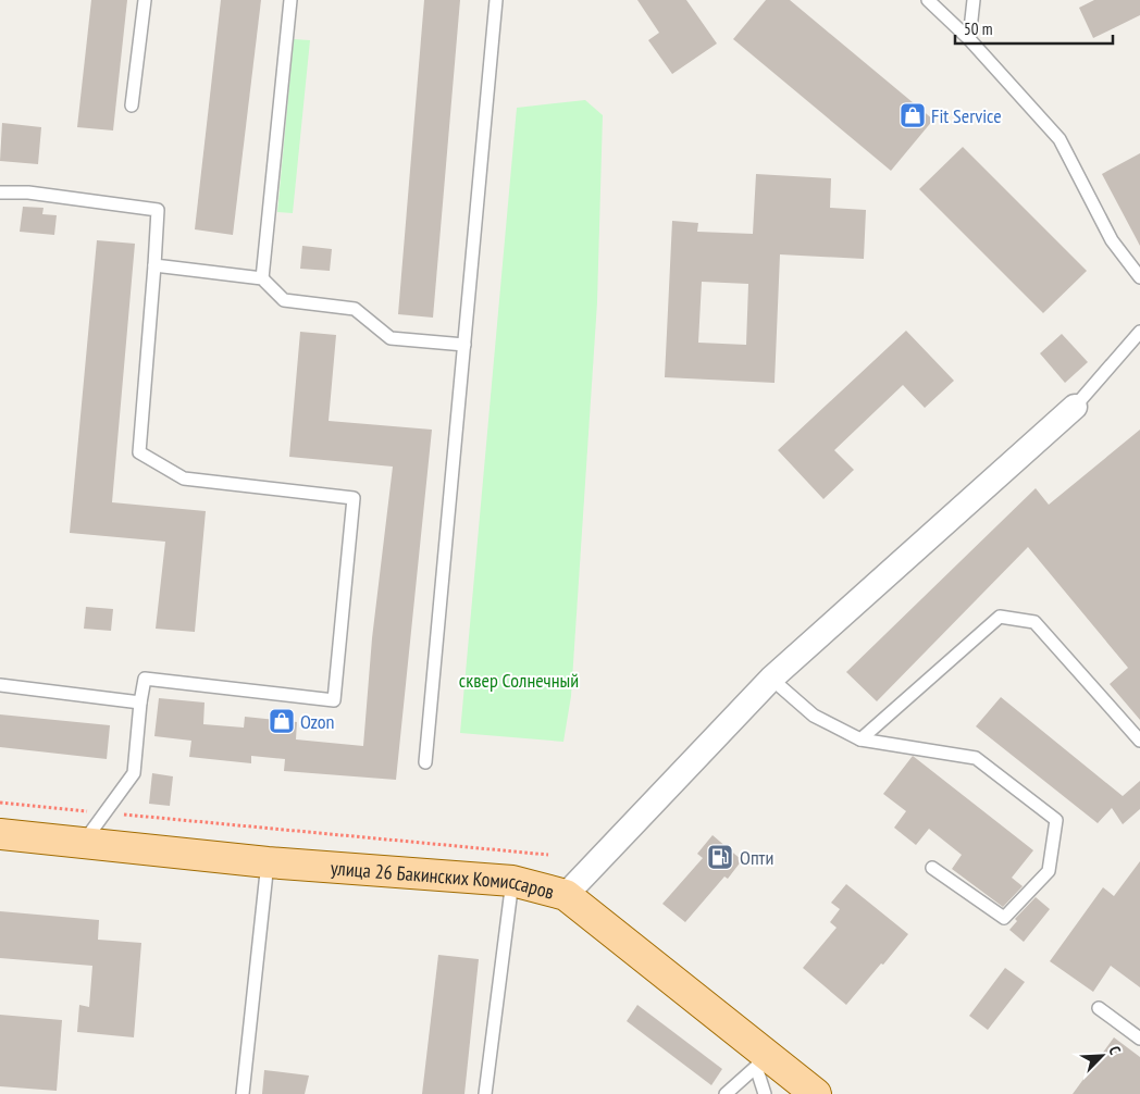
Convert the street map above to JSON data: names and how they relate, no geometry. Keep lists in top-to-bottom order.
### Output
{
  "streets": {
    "main road": ["улица 26 Бакинских Комиссаров"]
  },
  "parks": ["сквер Солнечный"],
  "places": {
    "shop": ["Fit Service", "Ozon"],
    "fuel station": ["Опти"]
  },
  "scale_bar": "50 m",
  "north": "top right"
}
